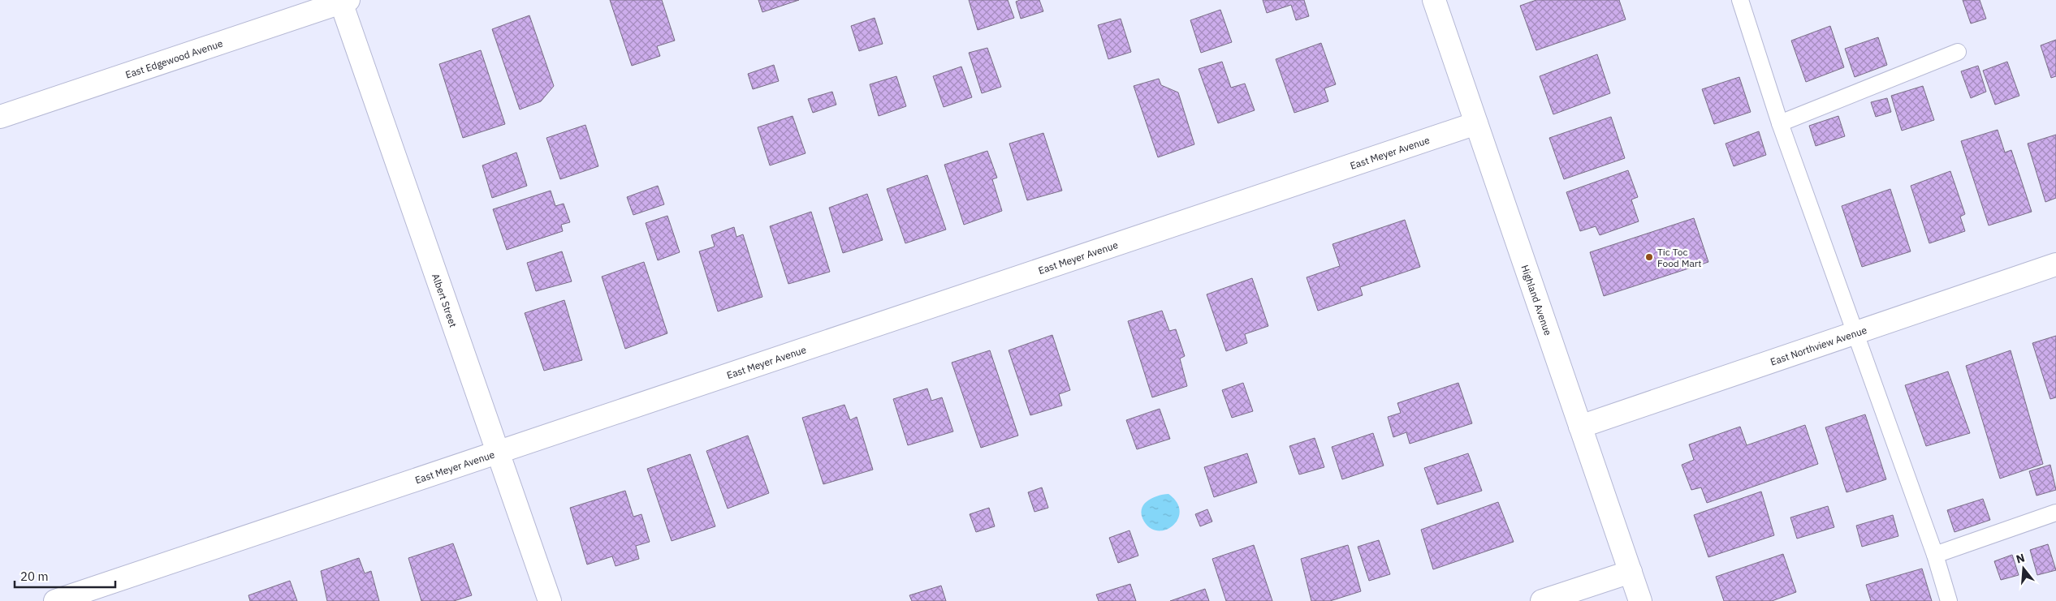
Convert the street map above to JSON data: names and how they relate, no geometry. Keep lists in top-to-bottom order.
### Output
{
  "streets": {
    "street": [
      "East Edgewood Avenue",
      "East Meyer Avenue",
      "Albert Street",
      "Highland Avenue",
      "East Northview Avenue"
    ]
  },
  "crossings": [
    ["East Edgewood Avenue", "Albert Street"],
    ["East Meyer Avenue", "Albert Street"],
    ["East Meyer Avenue", "Highland Avenue"],
    ["Highland Avenue", "East Northview Avenue"]
  ],
  "places": ["Tic Toc Food Mart"],
  "scale_bar": "20 m",
  "north": "top"
}
